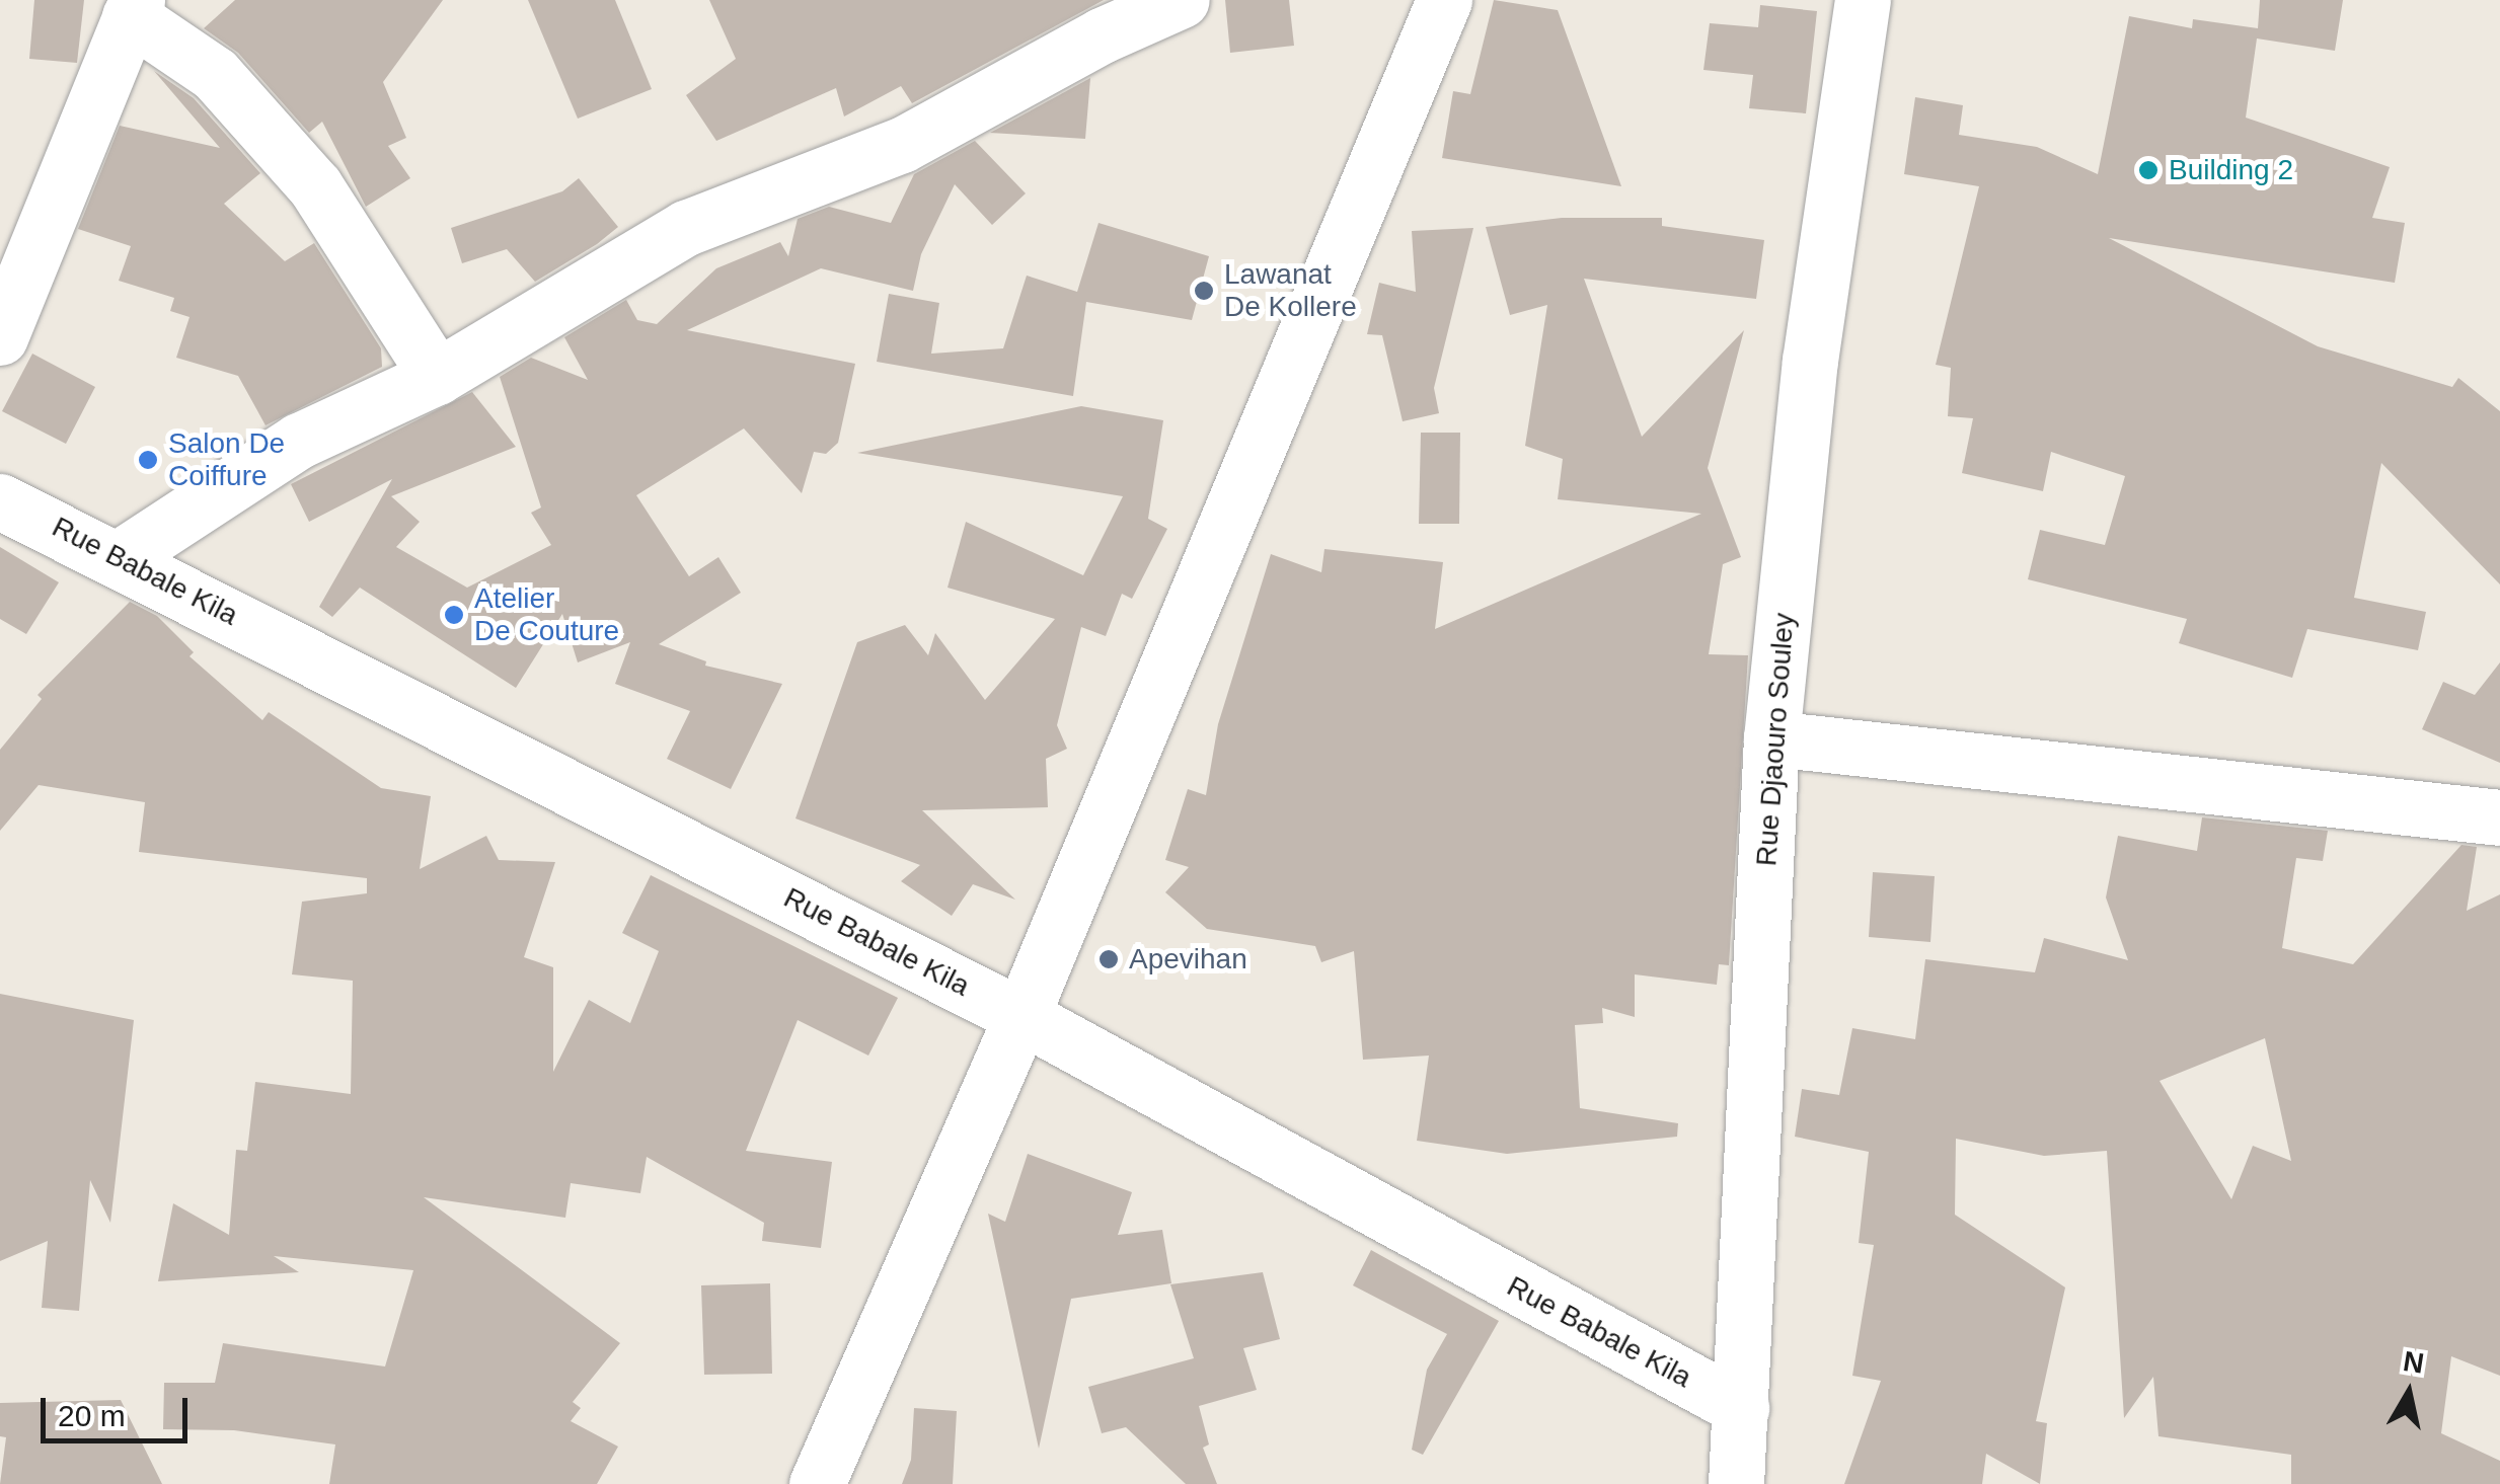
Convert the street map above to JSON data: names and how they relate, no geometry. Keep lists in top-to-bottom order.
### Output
{
  "streets": {
    "street": ["Rue Babale Kila", "Rue Djaouro Souley"]
  },
  "crossings": [
    ["Rue Babale Kila", "Rue Djaouro Souley"]
  ],
  "places": [
    "Building 2",
    "Lawanat De Kollere",
    "Salon De Coiffure",
    "Atelier De Couture",
    "Apevihan"
  ],
  "scale_bar": "20 m",
  "north": "top"
}
